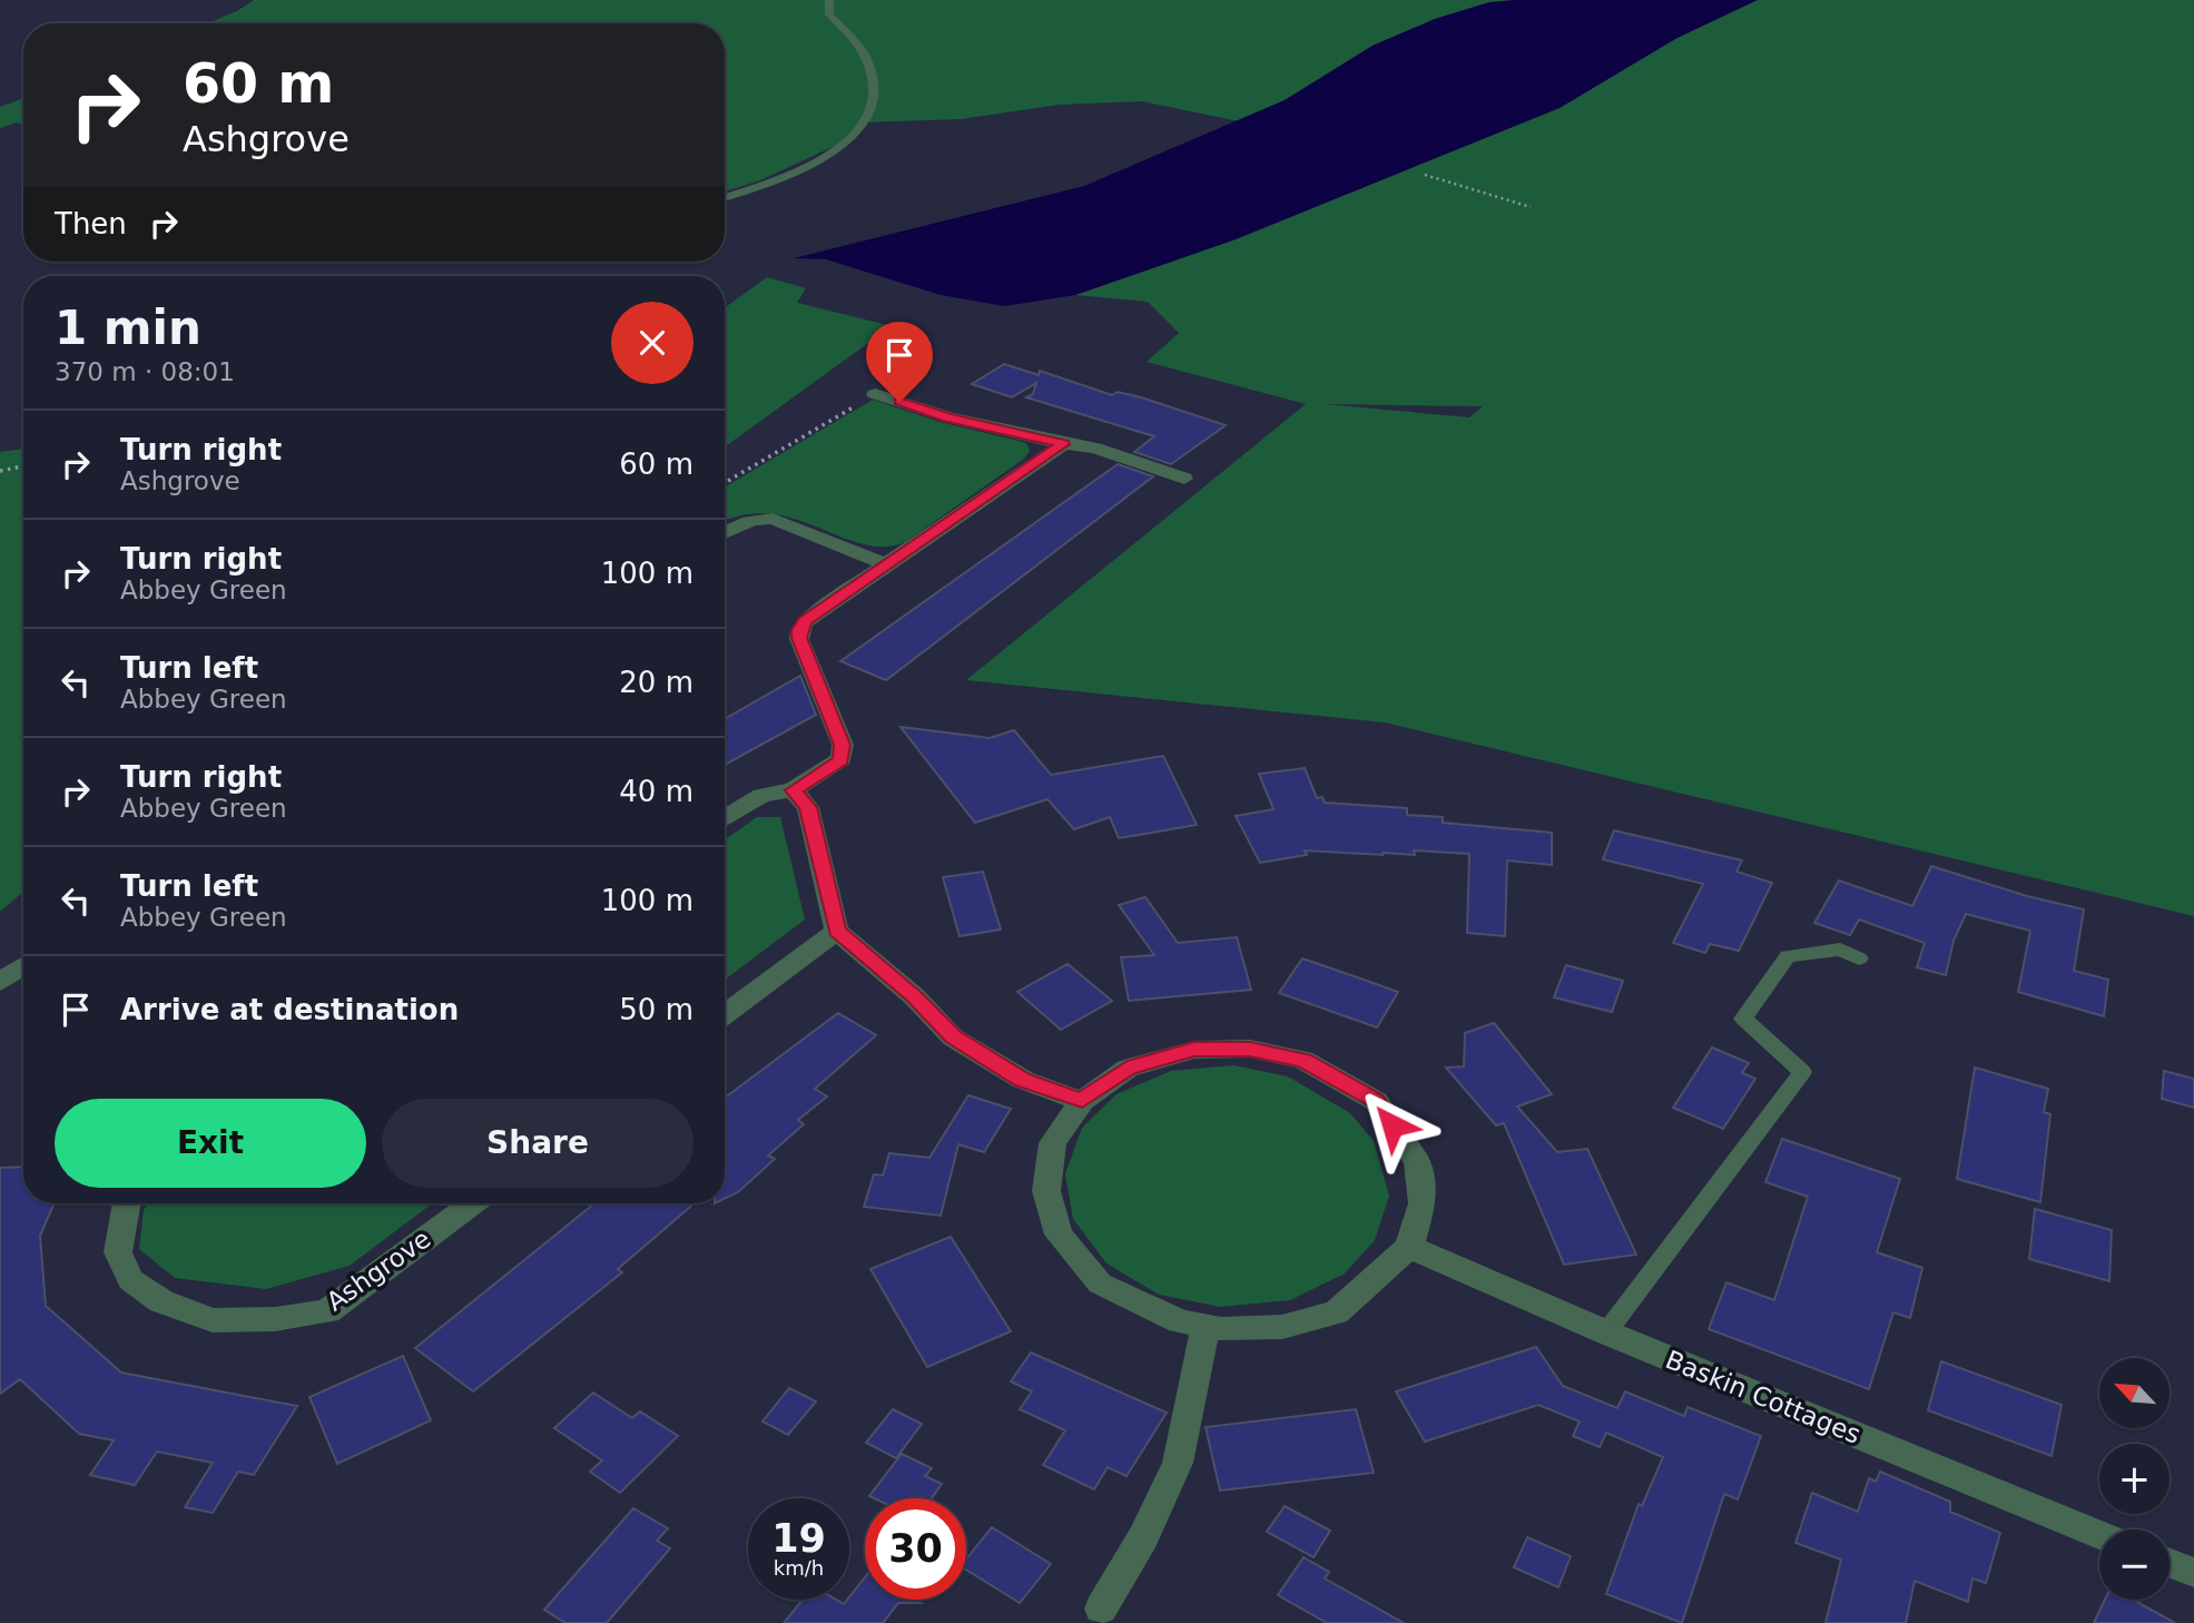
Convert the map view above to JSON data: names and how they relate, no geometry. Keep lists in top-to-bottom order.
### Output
{
  "streets": {
    "street": ["Ashgrove", "Baskin Cottages"]
  },
  "north": "top left",
  "page": {
    "turn": ["60 m", "Ashgrove"],
    "then": "Then",
    "heading": ["1 min", "370 m · 08:01"],
    "list": [
      {
        "name": "Turn right",
        "note": "Ashgrove",
        "value": "60 m"
      },
      {
        "name": "Turn right",
        "note": "Abbey Green",
        "value": "100 m"
      },
      {
        "name": "Turn left",
        "note": "Abbey Green",
        "value": "20 m"
      },
      {
        "name": "Turn right",
        "note": "Abbey Green",
        "value": "40 m"
      },
      {
        "name": "Turn left",
        "note": "Abbey Green",
        "value": "100 m"
      },
      {
        "name": "Arrive at destination",
        "value": "50 m"
      }
    ],
    "buttons": ["Exit", "Share"],
    "map_buttons": ["+", "−"],
    "speed": "19 km/h",
    "limit": "30"
  }
}
